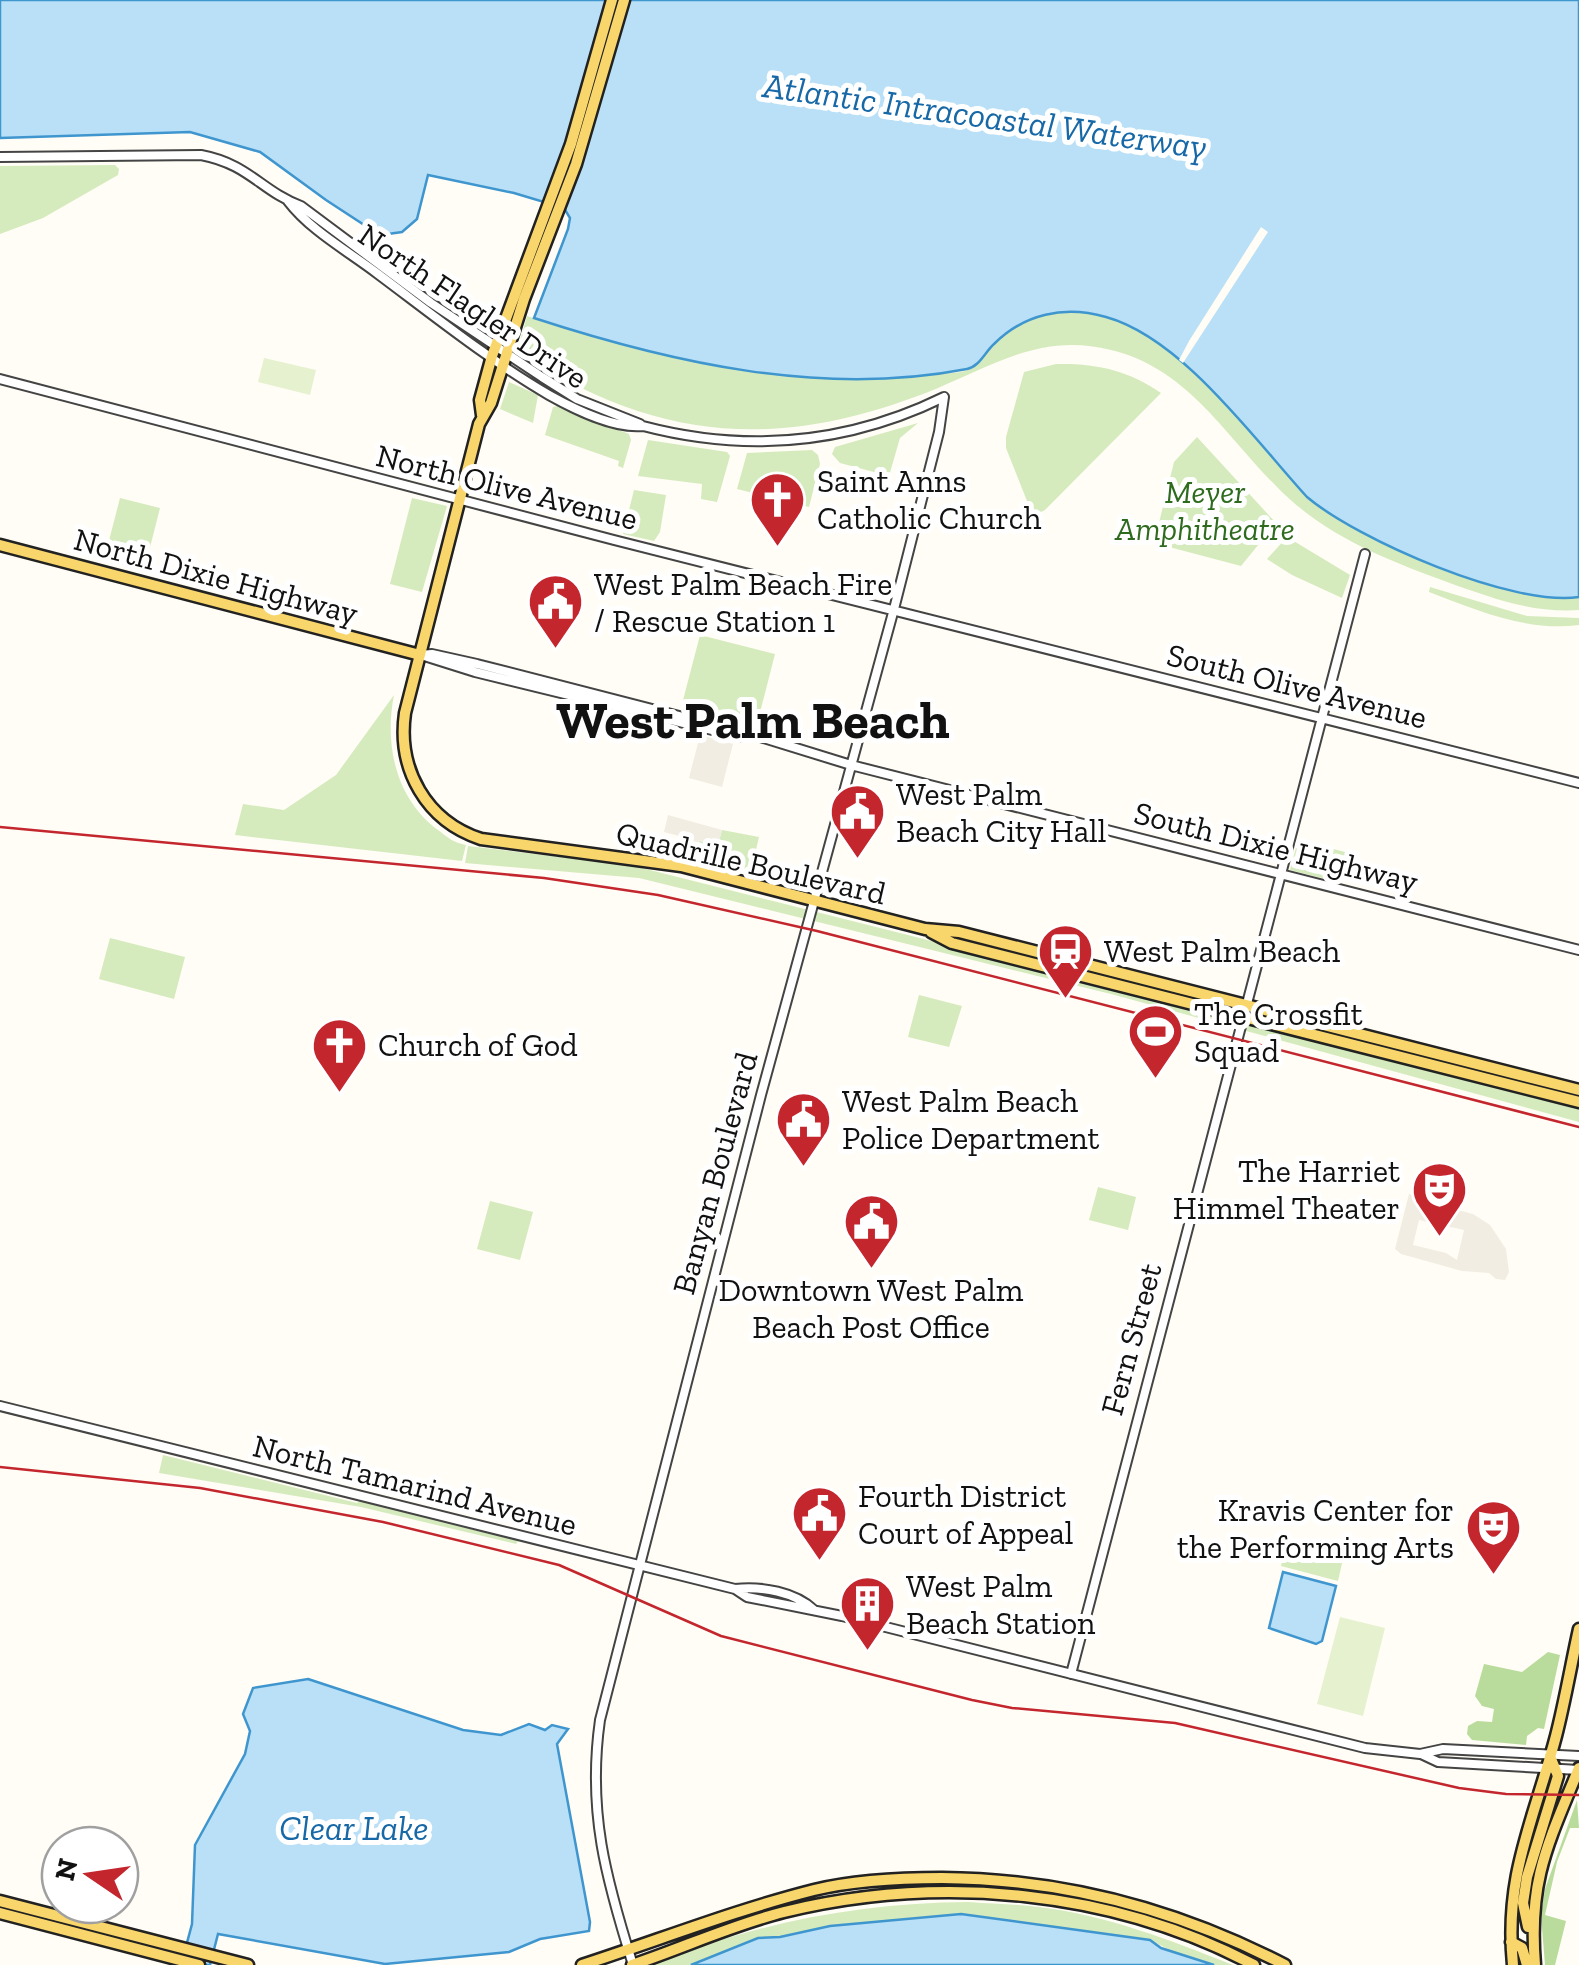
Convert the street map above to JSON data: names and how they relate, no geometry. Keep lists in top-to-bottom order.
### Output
{
  "streets": {
    "main road": ["North Dixie Highway", "Quadrille Boulevard"],
    "street": [
      "North Flagler Drive",
      "North Olive Avenue",
      "South Olive Avenue",
      "South Dixie Highway",
      "Banyan Boulevard",
      "Fern Street",
      "North Tamarind Avenue"
    ]
  },
  "crossings": [
    ["North Flagler Drive", "Banyan Boulevard"],
    ["North Olive Avenue", "South Olive Avenue"],
    ["North Olive Avenue", "Banyan Boulevard"],
    ["North Dixie Highway", "South Dixie Highway"],
    ["North Dixie Highway", "Quadrille Boulevard"],
    ["North Dixie Highway", "Banyan Boulevard"],
    ["South Olive Avenue", "Fern Street"],
    ["South Dixie Highway", "Fern Street"],
    ["Quadrille Boulevard", "Banyan Boulevard"],
    ["Quadrille Boulevard", "Fern Street"],
    ["Banyan Boulevard", "North Tamarind Avenue"]
  ],
  "districts": ["West Palm Beach"],
  "water": ["Atlantic Intracoastal Waterway", "Clear Lake"],
  "parks": ["Meyer Amphitheatre"],
  "places": {
    "church": ["Saint Anns Catholic Church", "Church of God"],
    "public building": [
      "West Palm Beach Fire / Rescue Station 1",
      "West Palm Beach City Hall",
      "West Palm Beach Police Department",
      "Downtown West Palm Beach Post Office",
      "Fourth District Court of Appeal"
    ],
    "station": ["West Palm Beach"],
    "sports": ["The Crossfit Squad"],
    "theatre": ["The Harriet Himmel Theater", "Kravis Center for the Performing Arts"],
    "building": ["West Palm Beach Station"]
  },
  "north": "left"
}
